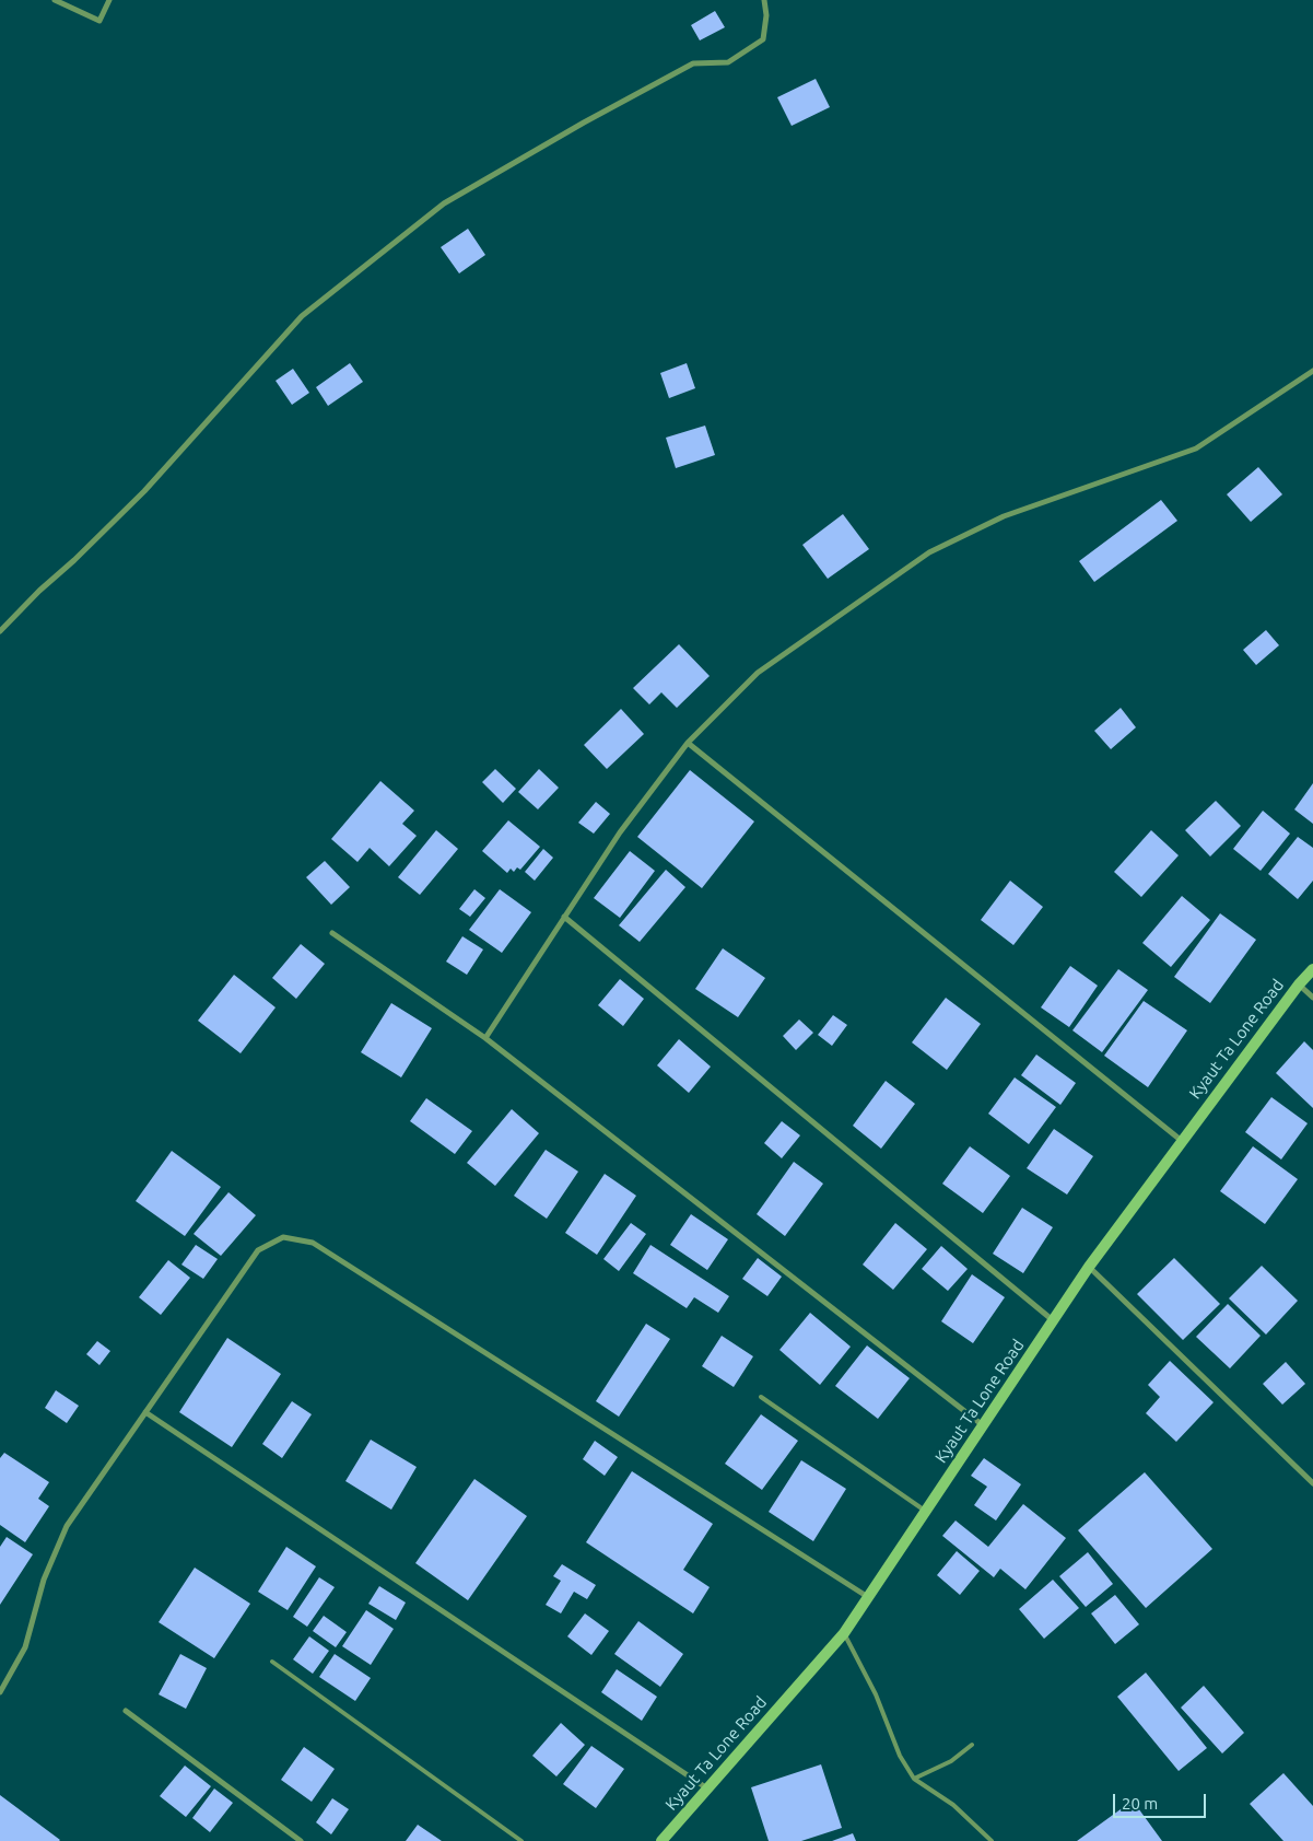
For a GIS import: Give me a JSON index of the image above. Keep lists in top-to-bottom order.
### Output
{
  "streets": {
    "main road": ["Kyaut Ta Lone Road"]
  },
  "scale_bar": "20 m"
}
